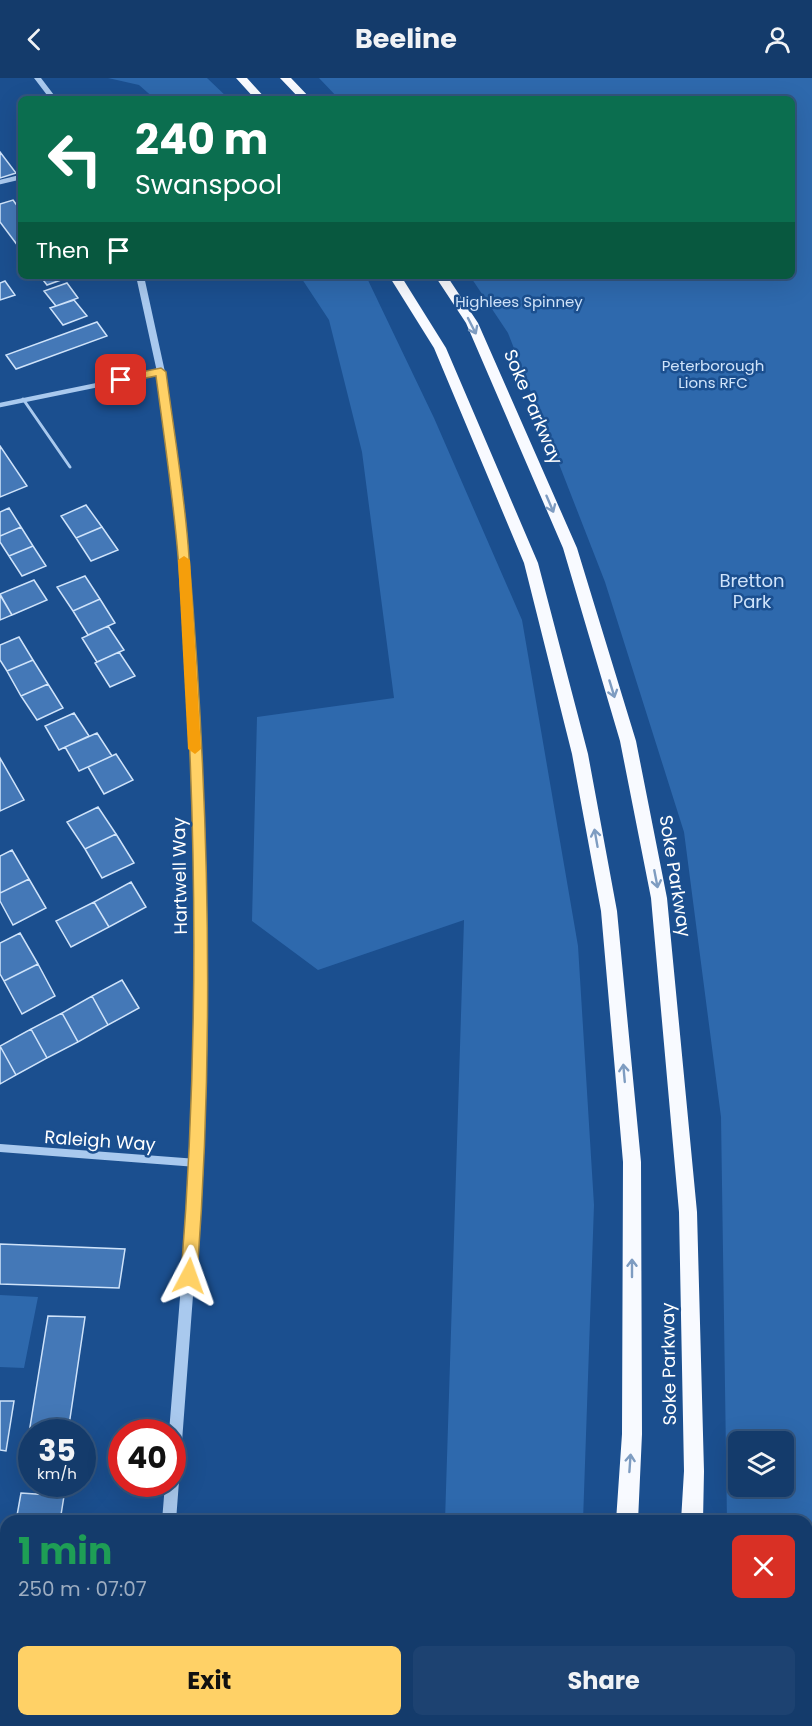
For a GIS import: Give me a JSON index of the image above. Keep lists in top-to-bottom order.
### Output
{
  "streets": {
    "highway": ["Soke Parkway"],
    "street": ["Hartwell Way", "Raleigh Way"]
  },
  "crossings": [
    ["Hartwell Way", "Raleigh Way"]
  ],
  "parks": ["Highlees Spinney", "Peterborough Lions RFC", "Bretton Park"],
  "page": {
    "header": "Beeline",
    "turn": ["240 m", "Swanspool"],
    "then": "Then",
    "speed": "35 km/h",
    "limit": "40",
    "heading": ["1 min", "250 m · 07:07"],
    "buttons": ["Exit", "Share"]
  }
}
